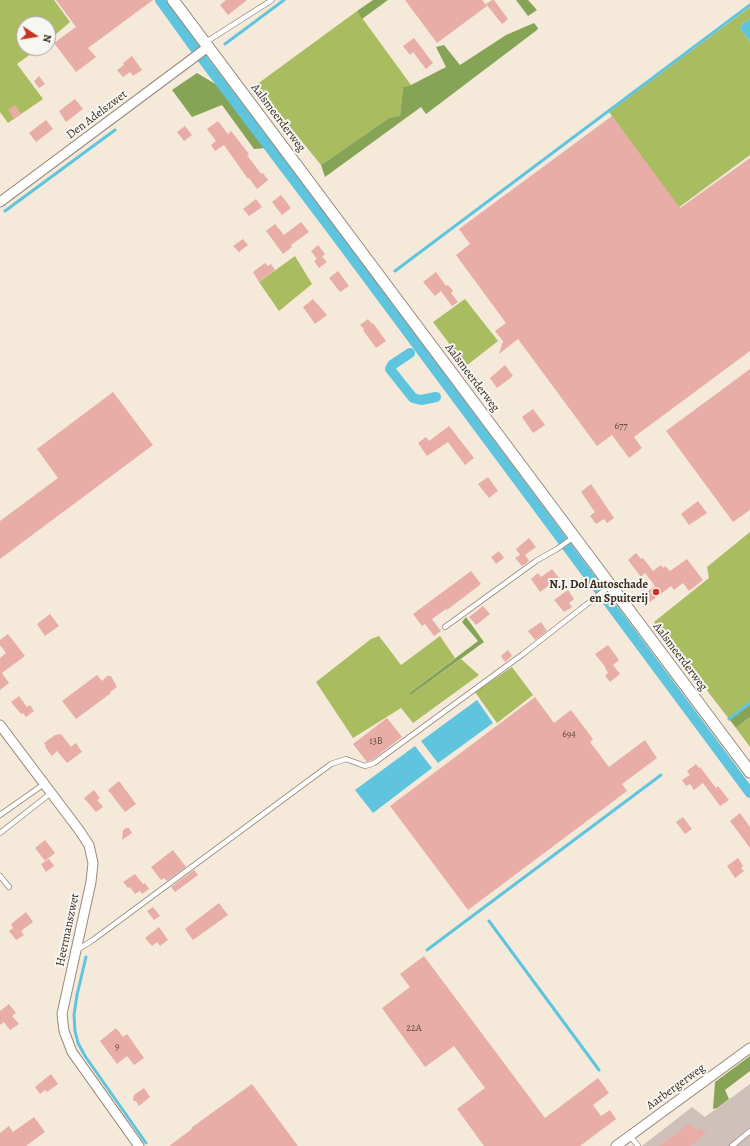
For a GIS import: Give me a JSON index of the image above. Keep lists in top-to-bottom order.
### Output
{
  "streets": {
    "street": [
      "Den Adelszwet",
      "Aalsmeerderweg",
      "Heermanszwet",
      "Aarbergerweg"
    ]
  },
  "crossings": [
    ["Den Adelszwet", "Aalsmeerderweg"]
  ],
  "places": ["N.J. Dol Autoschade en Spuiterij"],
  "house_numbers": [
    "677",
    "694",
    "13B",
    "22A",
    "9"
  ],
  "north": "right"
}
